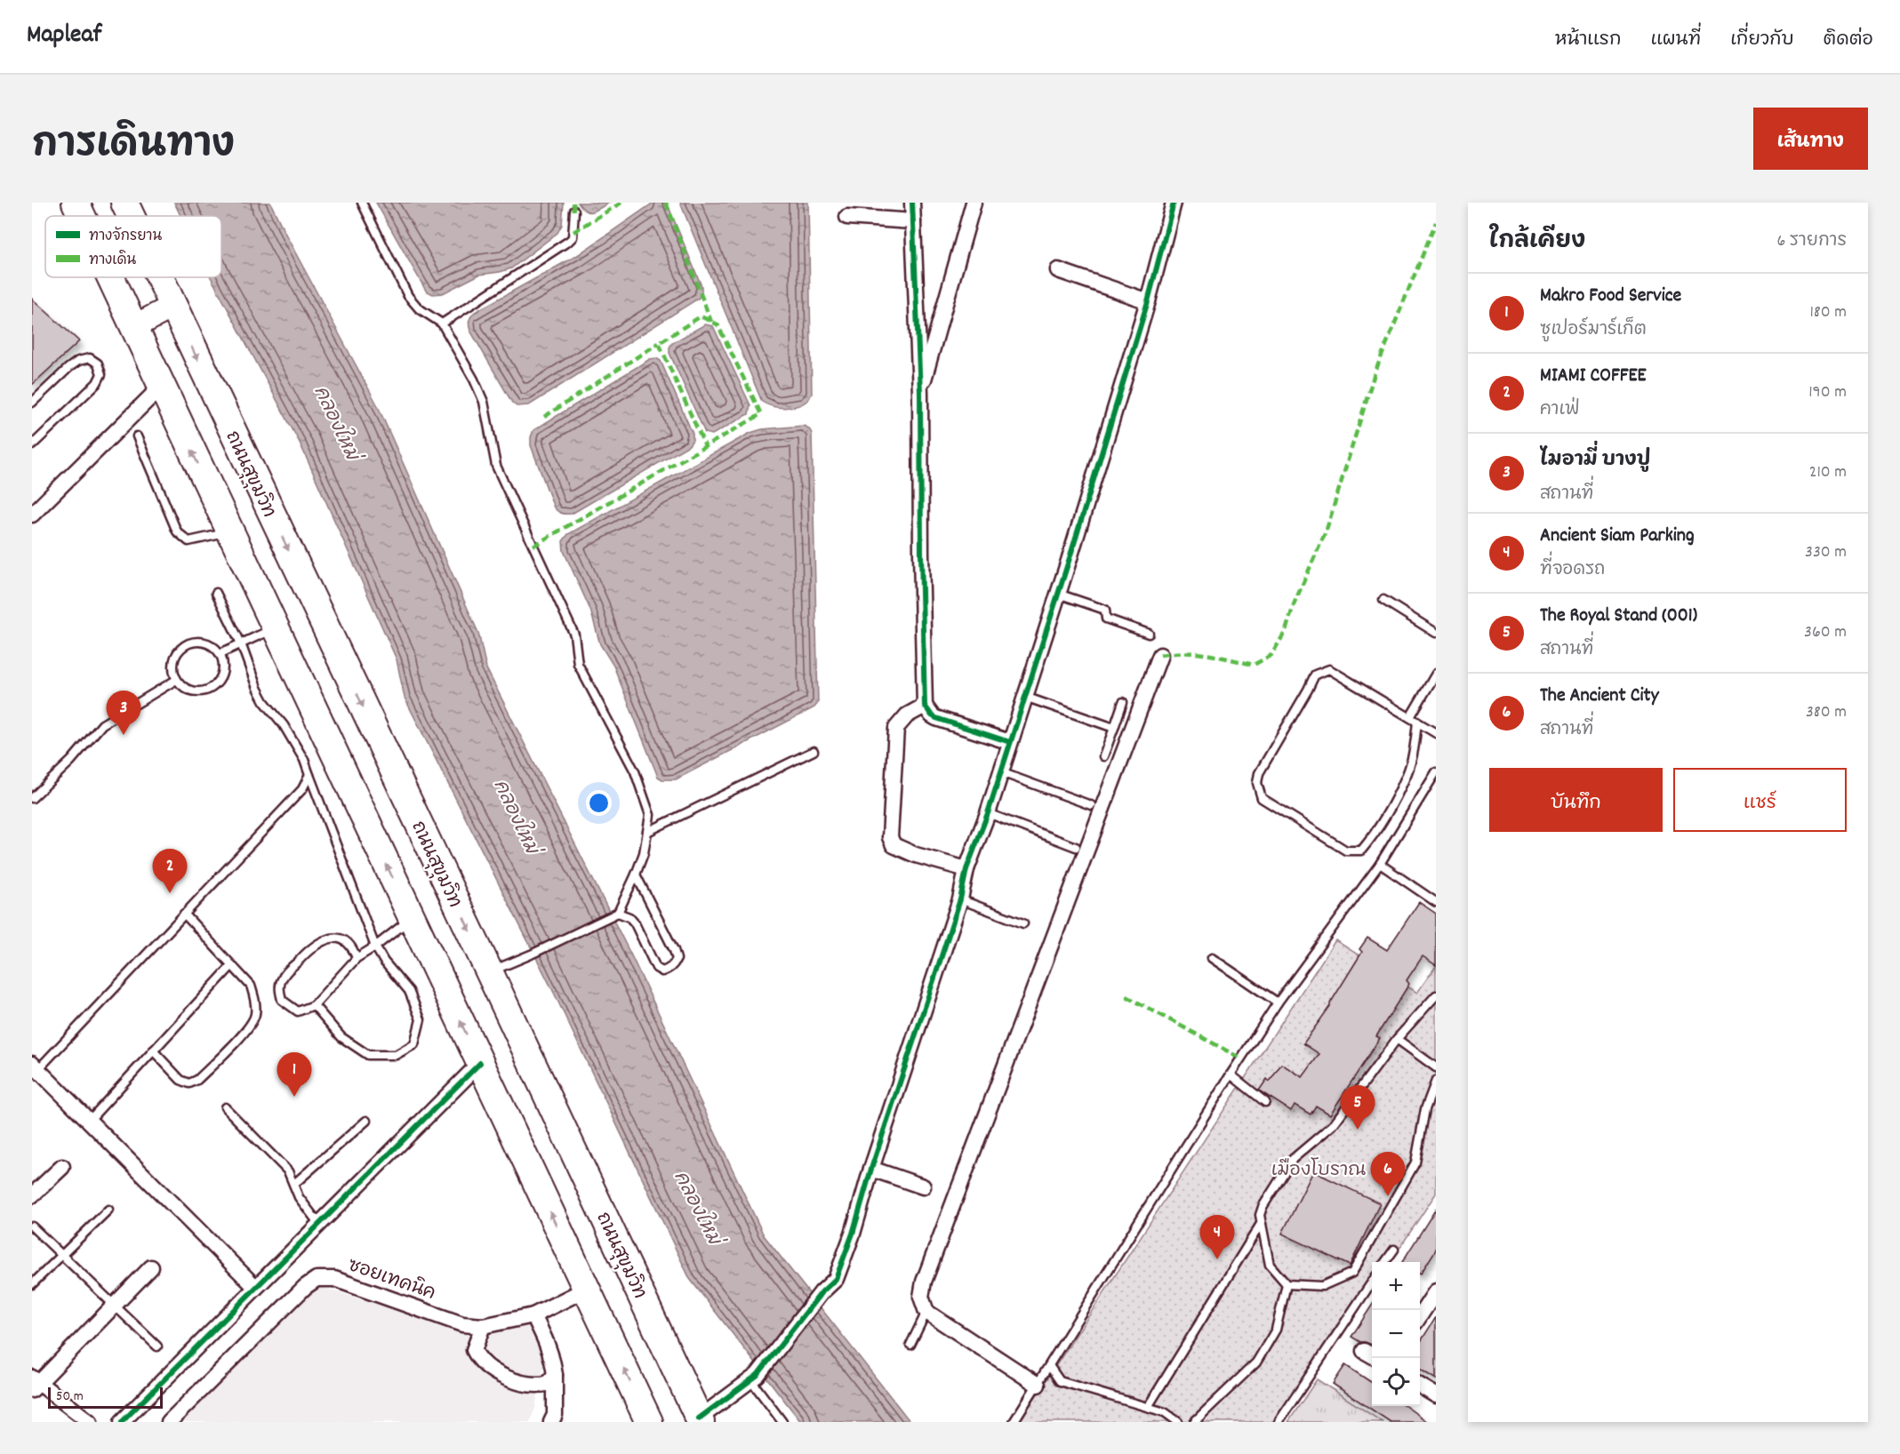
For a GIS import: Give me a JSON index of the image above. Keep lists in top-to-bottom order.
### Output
{
  "streets": {
    "highway": ["ถนนสุขุมวิท"],
    "street": ["ซอยเทคนิค"]
  },
  "water": ["คลองใหม่"],
  "parks": ["เมืองโบราณ"],
  "legend": ["ทางจักรยาน", "ทางเดิน"],
  "scale_bar": "50 m",
  "page": {
    "header": "Mapleaf",
    "nav": [
      "หน้าแรก",
      "แผนที่",
      "เกี่ยวกับ",
      "ติดต่อ"
    ],
    "title": "การเดินทาง",
    "buttons": [
      "เส้นทาง",
      ["บันทึก", "แชร์"]
    ],
    "heading": ["ใกล้เคียง", "6 รายการ"],
    "list": [
      {
        "mark": "1",
        "name": "Makro Food Service",
        "note": "ซูเปอร์มาร์เก็ต",
        "value": "180 m"
      },
      {
        "mark": "2",
        "name": "MIAMI COFFEE",
        "note": "คาเฟ่",
        "value": "190 m"
      },
      {
        "mark": "3",
        "name": "ไมอามี่ บางปู",
        "note": "สถานที่",
        "value": "210 m"
      },
      {
        "mark": "4",
        "name": "Ancient Siam Parking",
        "note": "ที่จอดรถ",
        "value": "330 m"
      },
      {
        "mark": "5",
        "name": "The Royal Stand (001)",
        "note": "สถานที่",
        "value": "360 m"
      },
      {
        "mark": "6",
        "name": "The Ancient City",
        "note": "สถานที่",
        "value": "380 m"
      }
    ],
    "pins": [
      "3",
      "2",
      "1",
      "5",
      "6",
      "4"
    ],
    "map_buttons": ["+", "−"],
    "scale": "50 m"
  }
}
